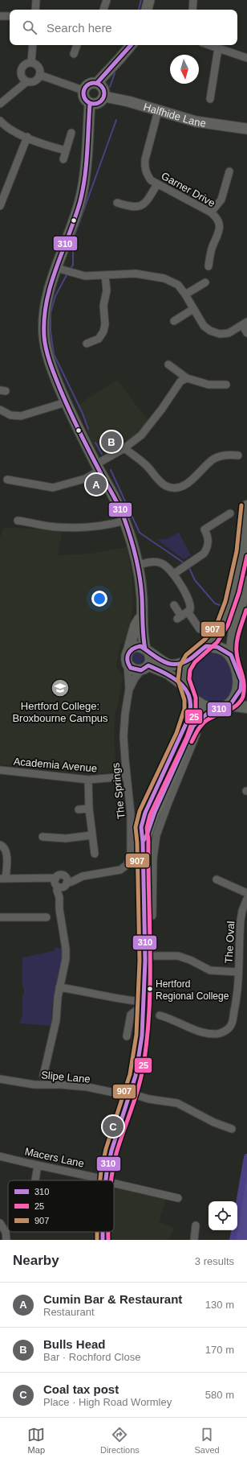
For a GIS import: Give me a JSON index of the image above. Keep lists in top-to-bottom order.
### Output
{
  "streets": {
    "main road": ["Halfhide Lane"],
    "street": [
      "Garner Drive",
      "Academia Avenue",
      "The Springs",
      "The Oval",
      "Slipe Lane",
      "Macers Lane"
    ]
  },
  "crossings": [
    ["Halfhide Lane", "Garner Drive"],
    ["Academia Avenue", "The Springs"]
  ],
  "places": {
    "school or university": ["Hertford College: Broxbourne Campus"],
    "other": ["Hertford Regional College"]
  },
  "lines": ["transit line 310", "transit line 907", "transit line 25"],
  "legend": ["310", "25", "907"],
  "north": "bottom",
  "page": {
    "search": "Search here",
    "pins": ["B", "A", "C"],
    "heading": ["Nearby", "3 results"],
    "list": [
      {
        "mark": "A",
        "name": "Cumin Bar & Restaurant",
        "note": "Restaurant",
        "value": "130 m"
      },
      {
        "mark": "B",
        "name": "Bulls Head",
        "note": "Bar · Rochford Close",
        "value": "170 m"
      },
      {
        "mark": "C",
        "name": "Coal tax post",
        "note": "Place · High Road Wormley",
        "value": "580 m"
      }
    ],
    "nav": ["Map", "Directions", "Saved"]
  }
}
